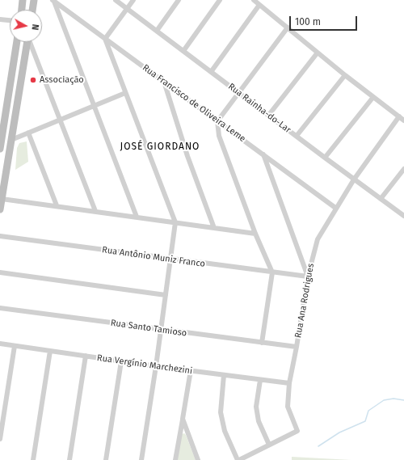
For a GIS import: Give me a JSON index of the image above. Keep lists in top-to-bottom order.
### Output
{
  "streets": {
    "street": [
      "Rua Francisco de Oliveira Leme",
      "Rua Rainha-do-Lar",
      "Rua Antônio Muniz Franco",
      "Rua Ana Rodrigues",
      "Rua Santo Tamioso",
      "Rua Vergínio Marchezini"
    ]
  },
  "crossings": [
    ["Rua Francisco de Oliveira Leme", "Rua Ana Rodrigues"],
    ["Rua Rainha-do-Lar", "Rua Ana Rodrigues"],
    ["Rua Antônio Muniz Franco", "Rua Ana Rodrigues"],
    ["Rua Ana Rodrigues", "Rua Santo Tamioso"],
    ["Rua Ana Rodrigues", "Rua Vergínio Marchezini"]
  ],
  "districts": ["JOSÉ GIORDANO"],
  "places": ["Associação"],
  "scale_bar": "100 m",
  "north": "right"
}
